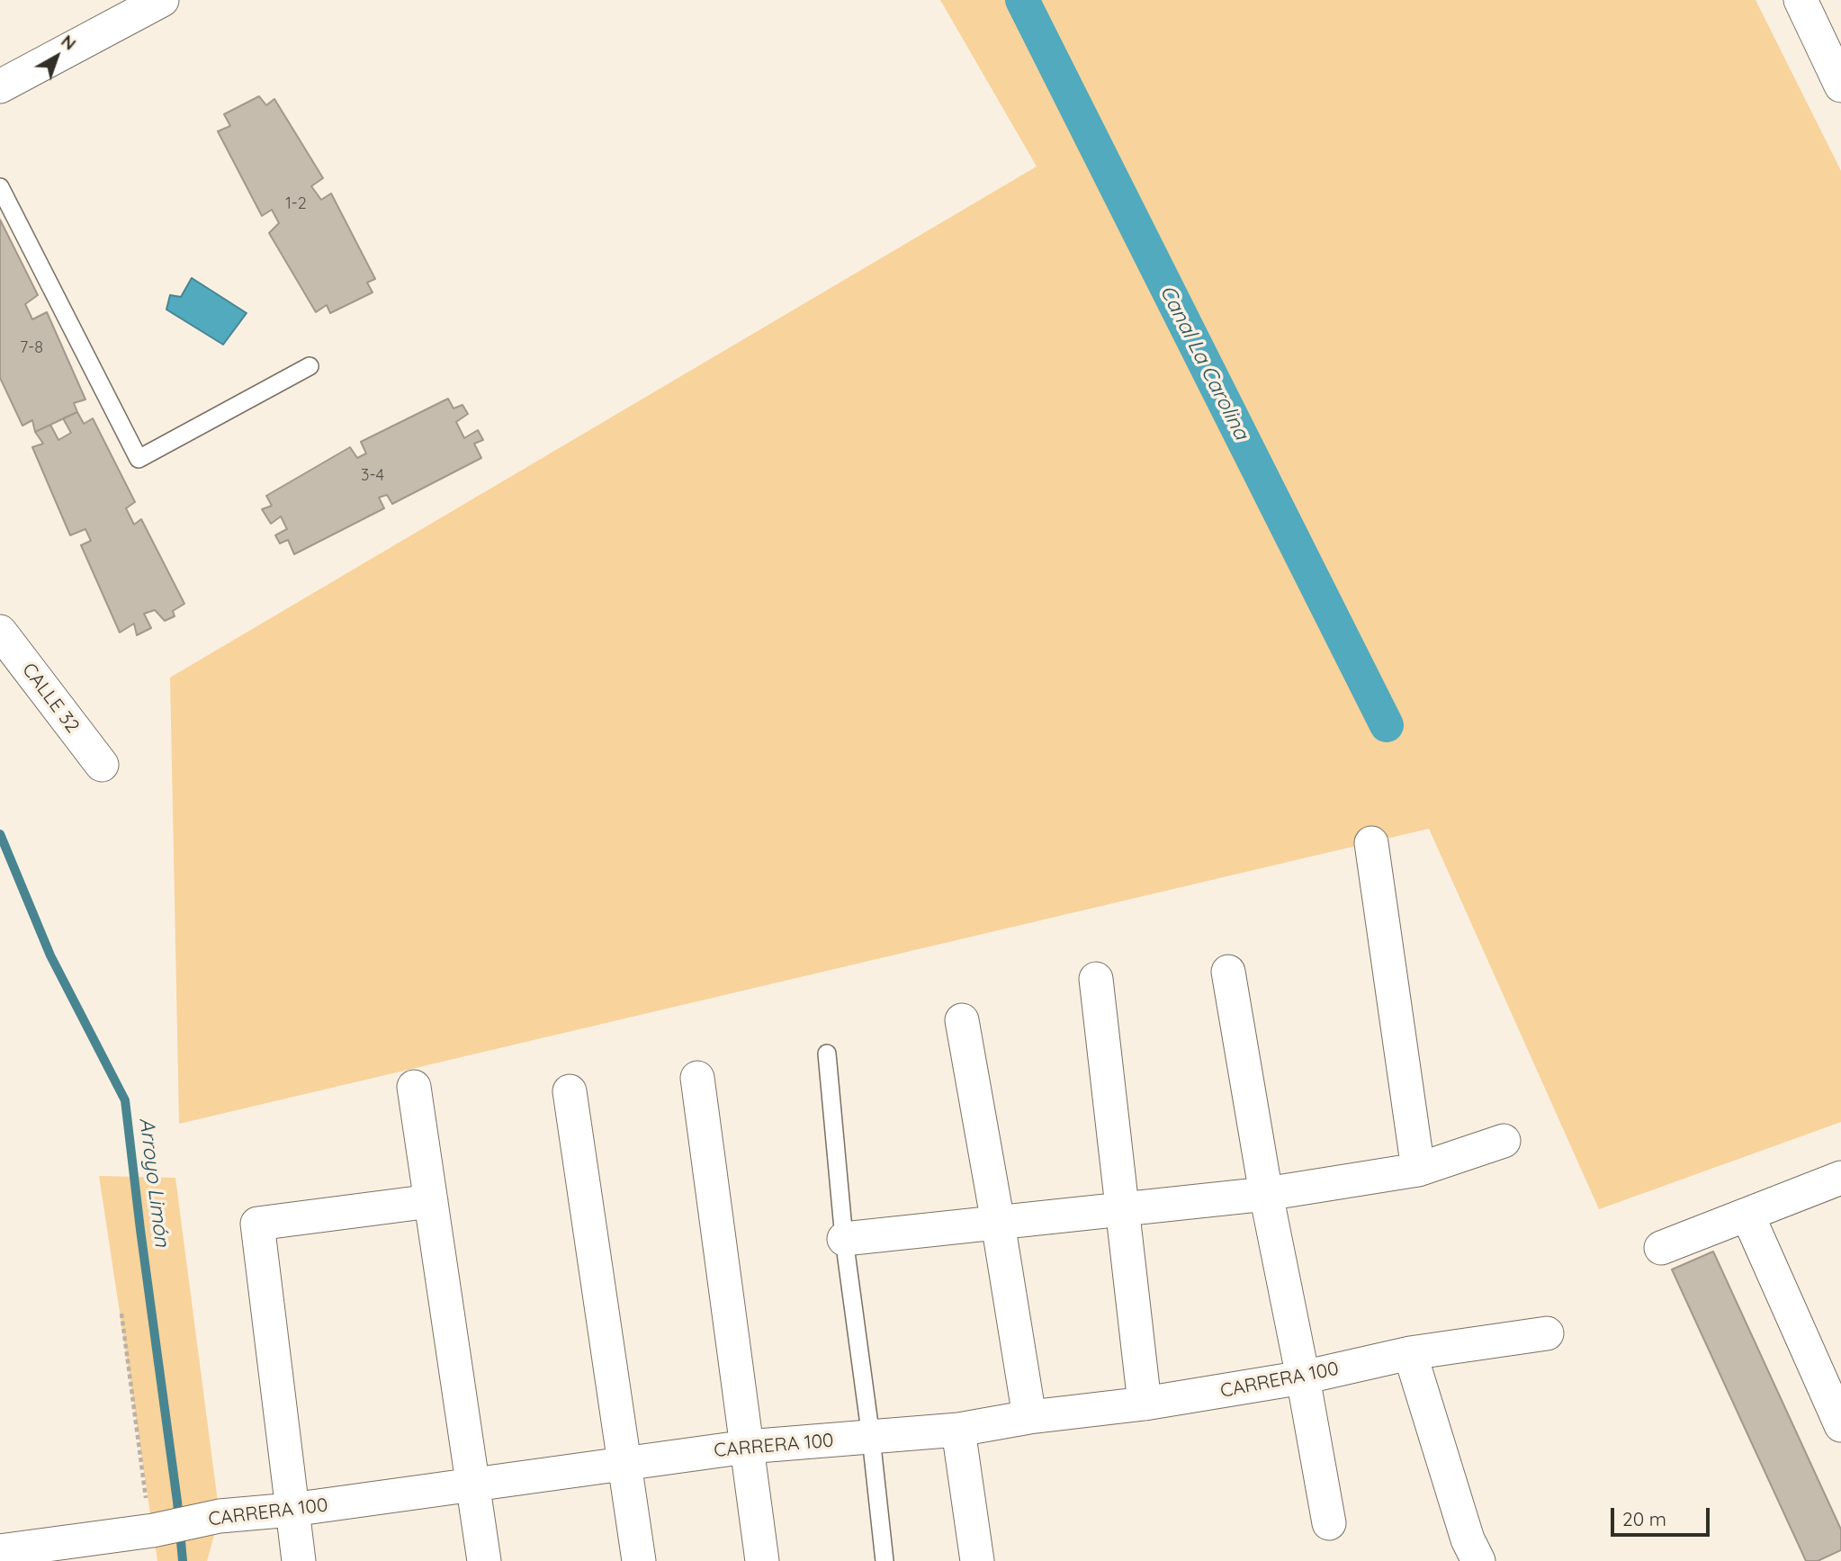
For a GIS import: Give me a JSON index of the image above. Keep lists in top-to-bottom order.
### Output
{
  "streets": {
    "street": ["CALLE 32", "CARRERA 100"]
  },
  "water": ["Canal La Carolina", "Arroyo Limón"],
  "house_numbers": ["1-2", "7-8", "3-4"],
  "scale_bar": "20 m",
  "north": "top right"
}
